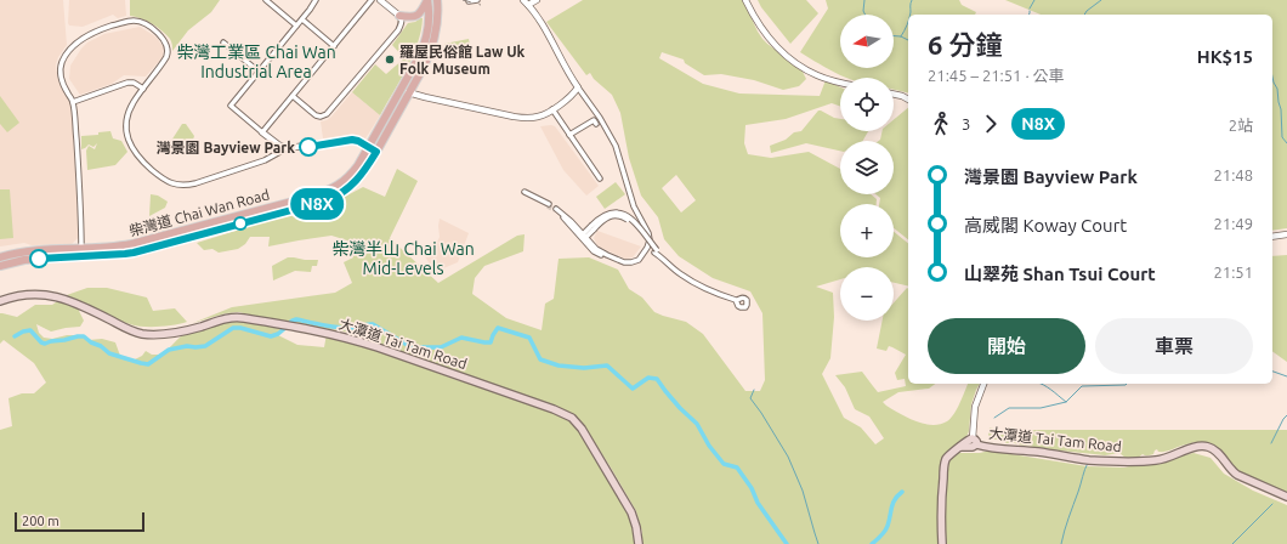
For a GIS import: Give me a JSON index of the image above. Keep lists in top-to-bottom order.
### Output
{
  "streets": {
    "main road": ["柴灣道 Chai Wan Road", "大潭道 Tai Tam Road"]
  },
  "districts": ["柴灣工業區 Chai Wan Industrial Area", "柴灣半山 Chai Wan Mid-Levels"],
  "places": ["羅屋民俗館 Law Uk Folk Museum", "灣景園 Bayview Park"],
  "lines": ["bus line N8X"],
  "scale_bar": "200 m",
  "north": "left",
  "page": {
    "on_map": "N8X",
    "map_buttons": ["+", "−"],
    "heading": ["6 分鐘", "21:45 – 21:51 · 公車", "HK$15"],
    "legs": ["3", "N8X", "2站"],
    "list": [
      {
        "name": "灣景園 Bayview Park",
        "value": "21:48"
      },
      {
        "name": "高威閣 Koway Court",
        "value": "21:49"
      },
      {
        "name": "山翠苑 Shan Tsui Court",
        "value": "21:51"
      }
    ],
    "buttons": ["開始", "車票"],
    "scale": "200 m"
  }
}
